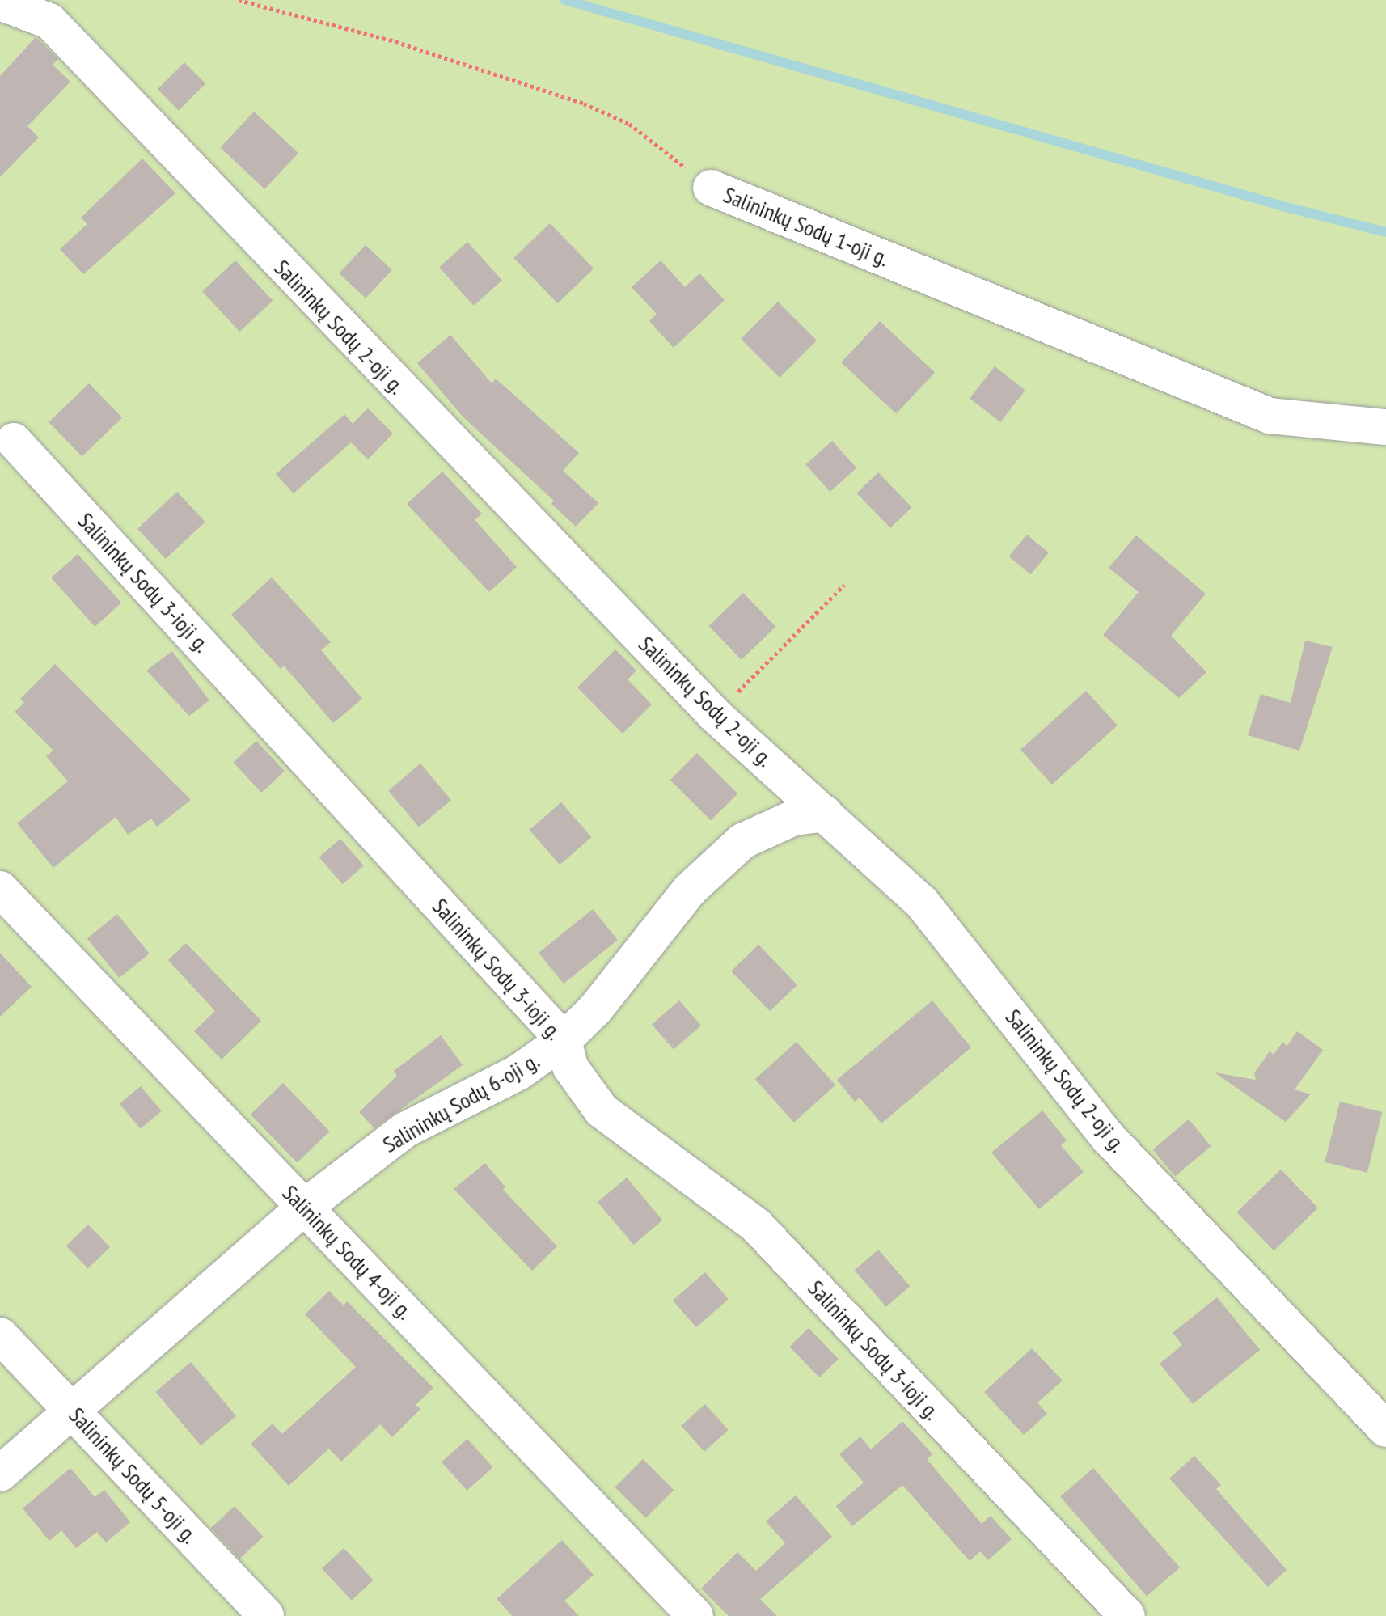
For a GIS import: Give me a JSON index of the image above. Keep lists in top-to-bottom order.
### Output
{
  "streets": {
    "street": [
      "Salininkų Sodų 1-oji g.",
      "Salininkų Sodų 2-oji g.",
      "Salininkų Sodų 3-ioji g.",
      "Salininkų Sodų 6-oji g.",
      "Salininkų Sodų 4-oji g.",
      "Salininkų Sodų 5-oji g."
    ]
  },
  "crossings": [
    ["Salininkų Sodų 2-oji g.", "Salininkų Sodų 6-oji g."],
    ["Salininkų Sodų 3-ioji g.", "Salininkų Sodų 6-oji g."],
    ["Salininkų Sodų 6-oji g.", "Salininkų Sodų 4-oji g."],
    ["Salininkų Sodų 6-oji g.", "Salininkų Sodų 5-oji g."]
  ]
}
